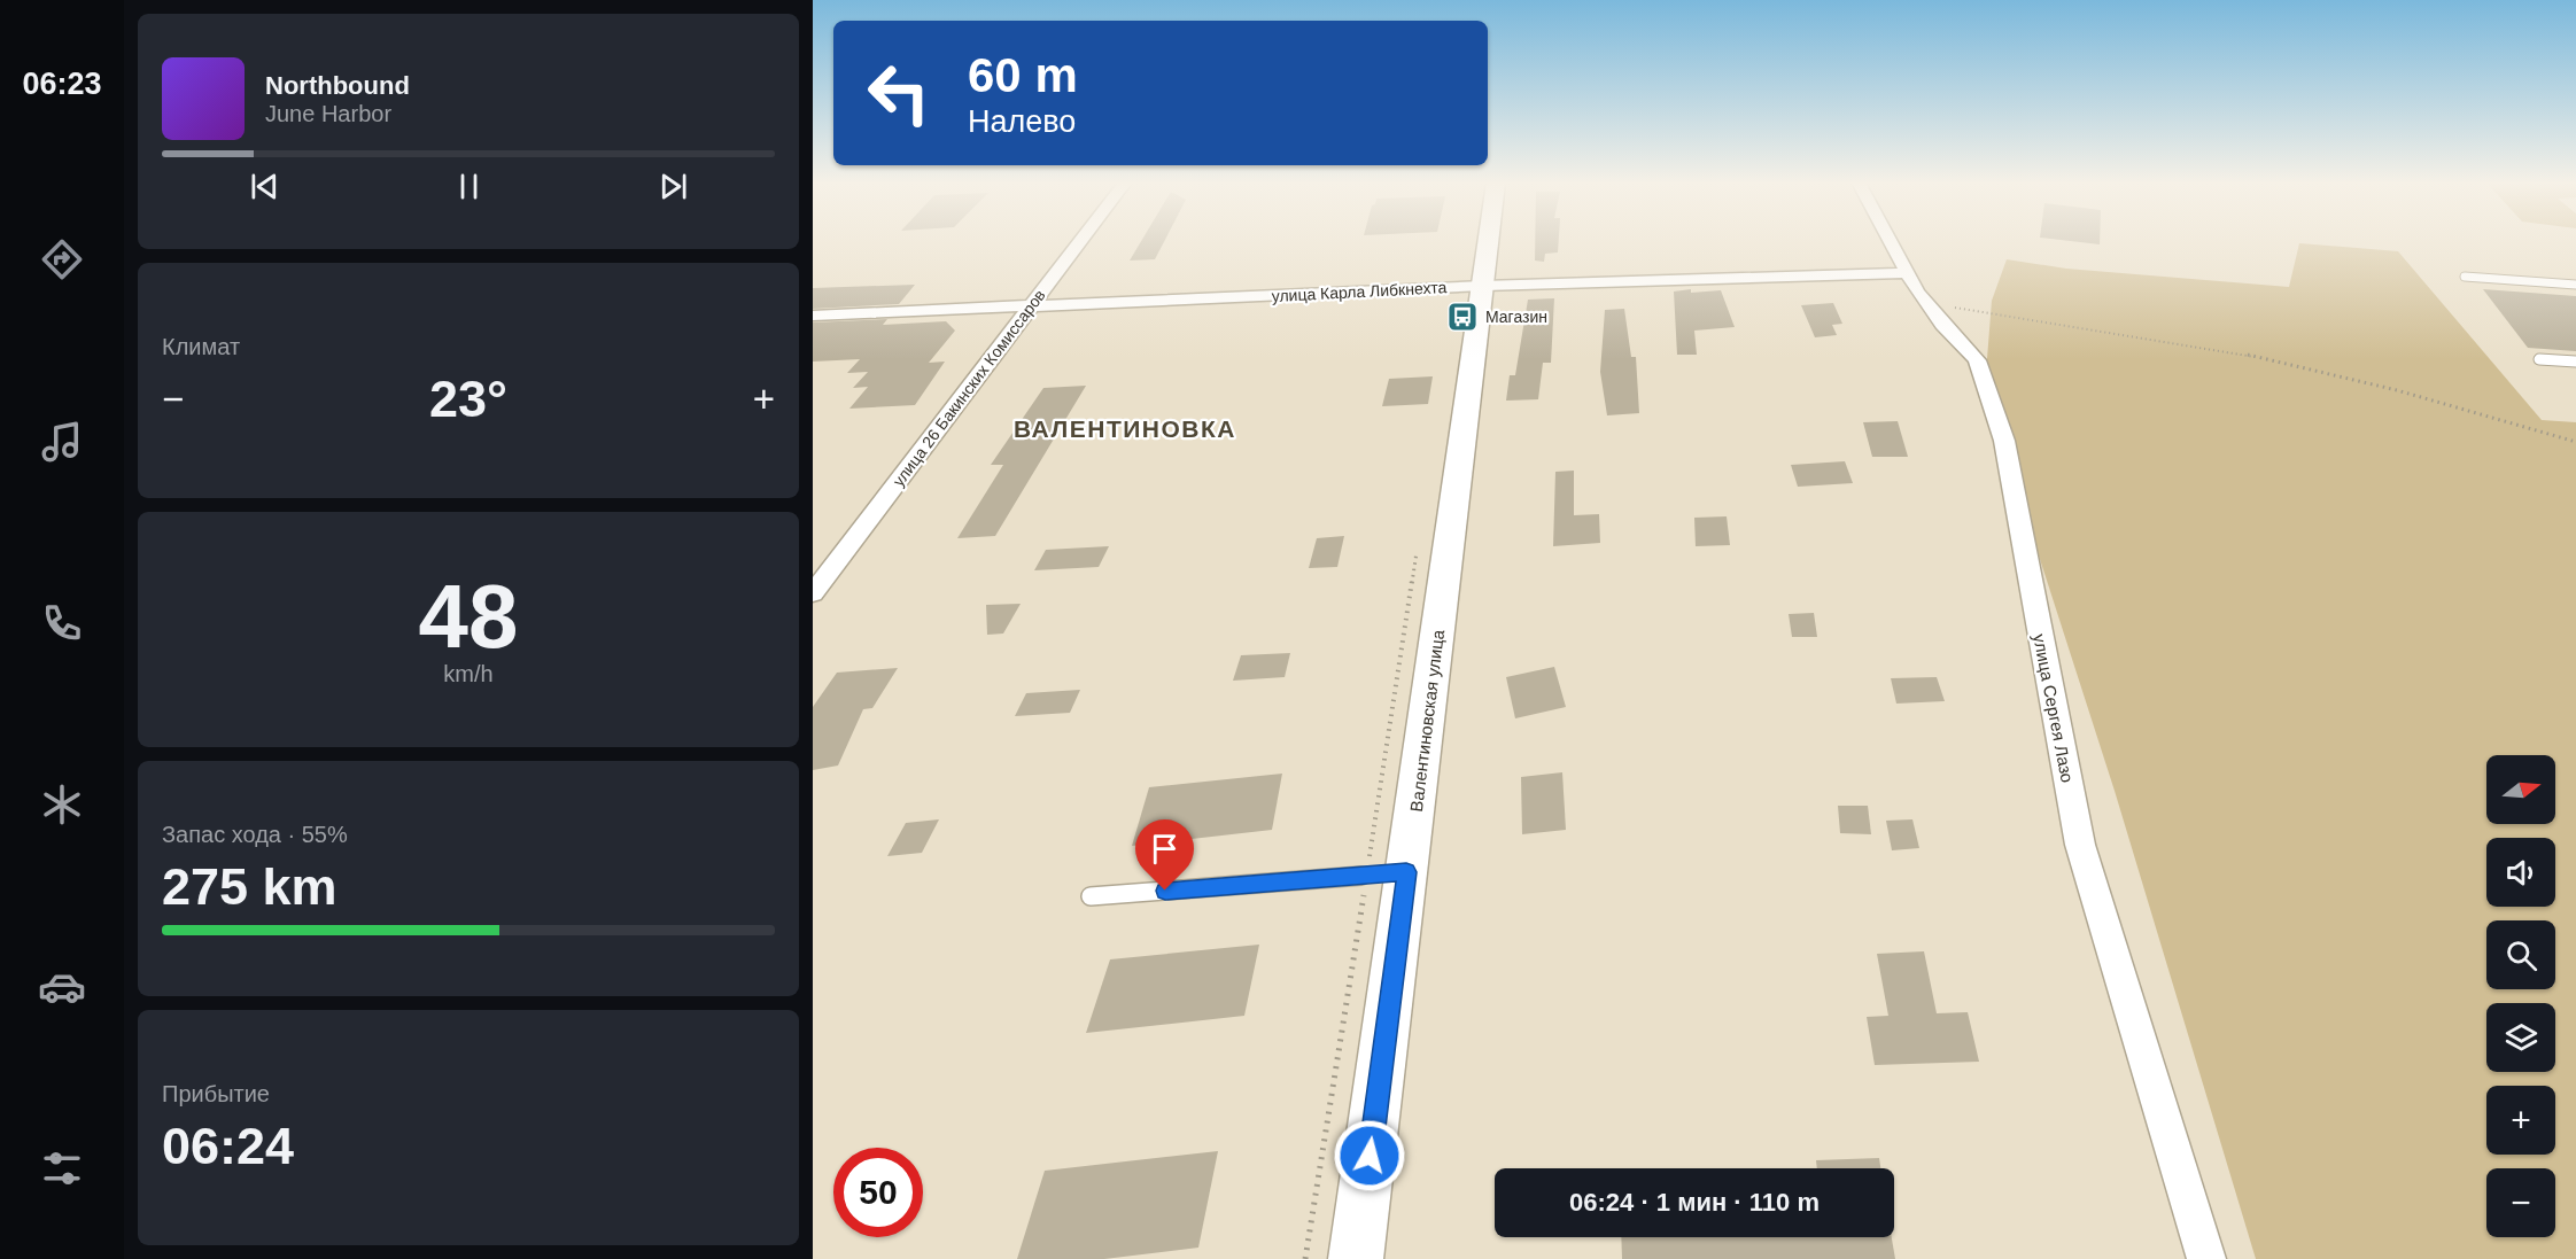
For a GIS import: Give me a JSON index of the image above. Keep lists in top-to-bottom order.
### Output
{
  "streets": {
    "main road": ["Валентиновская улица"],
    "street": ["улица Карла Либкнехта", "улица 26 Бакинских Комиссаров", "улица Сергея Лазо"]
  },
  "crossings": [
    ["улица Карла Либкнехта", "улица 26 Бакинских Комиссаров"],
    ["улица Карла Либкнехта", "улица Сергея Лазо"],
    ["улица Карла Либкнехта", "Валентиновская улица"]
  ],
  "districts": ["ВАЛЕНТИНОВКА"],
  "places": {
    "bus stop": ["Магазин"]
  },
  "north": "right",
  "page": {
    "tabs": "06:23",
    "turn": ["60 m", "Налево"],
    "song": ["Northbound", "June Harbor"],
    "tile": [
      "Климат",
      ["48", "km/h"],
      ["Запас хода · 55%", "275 km"],
      ["Прибытие", "06:24"]
    ],
    "heat": ["−", "23°", "+"],
    "map_buttons": ["+", "−"],
    "limit": "50",
    "trip": "06:24 · 1 мин · 110 m"
  }
}
